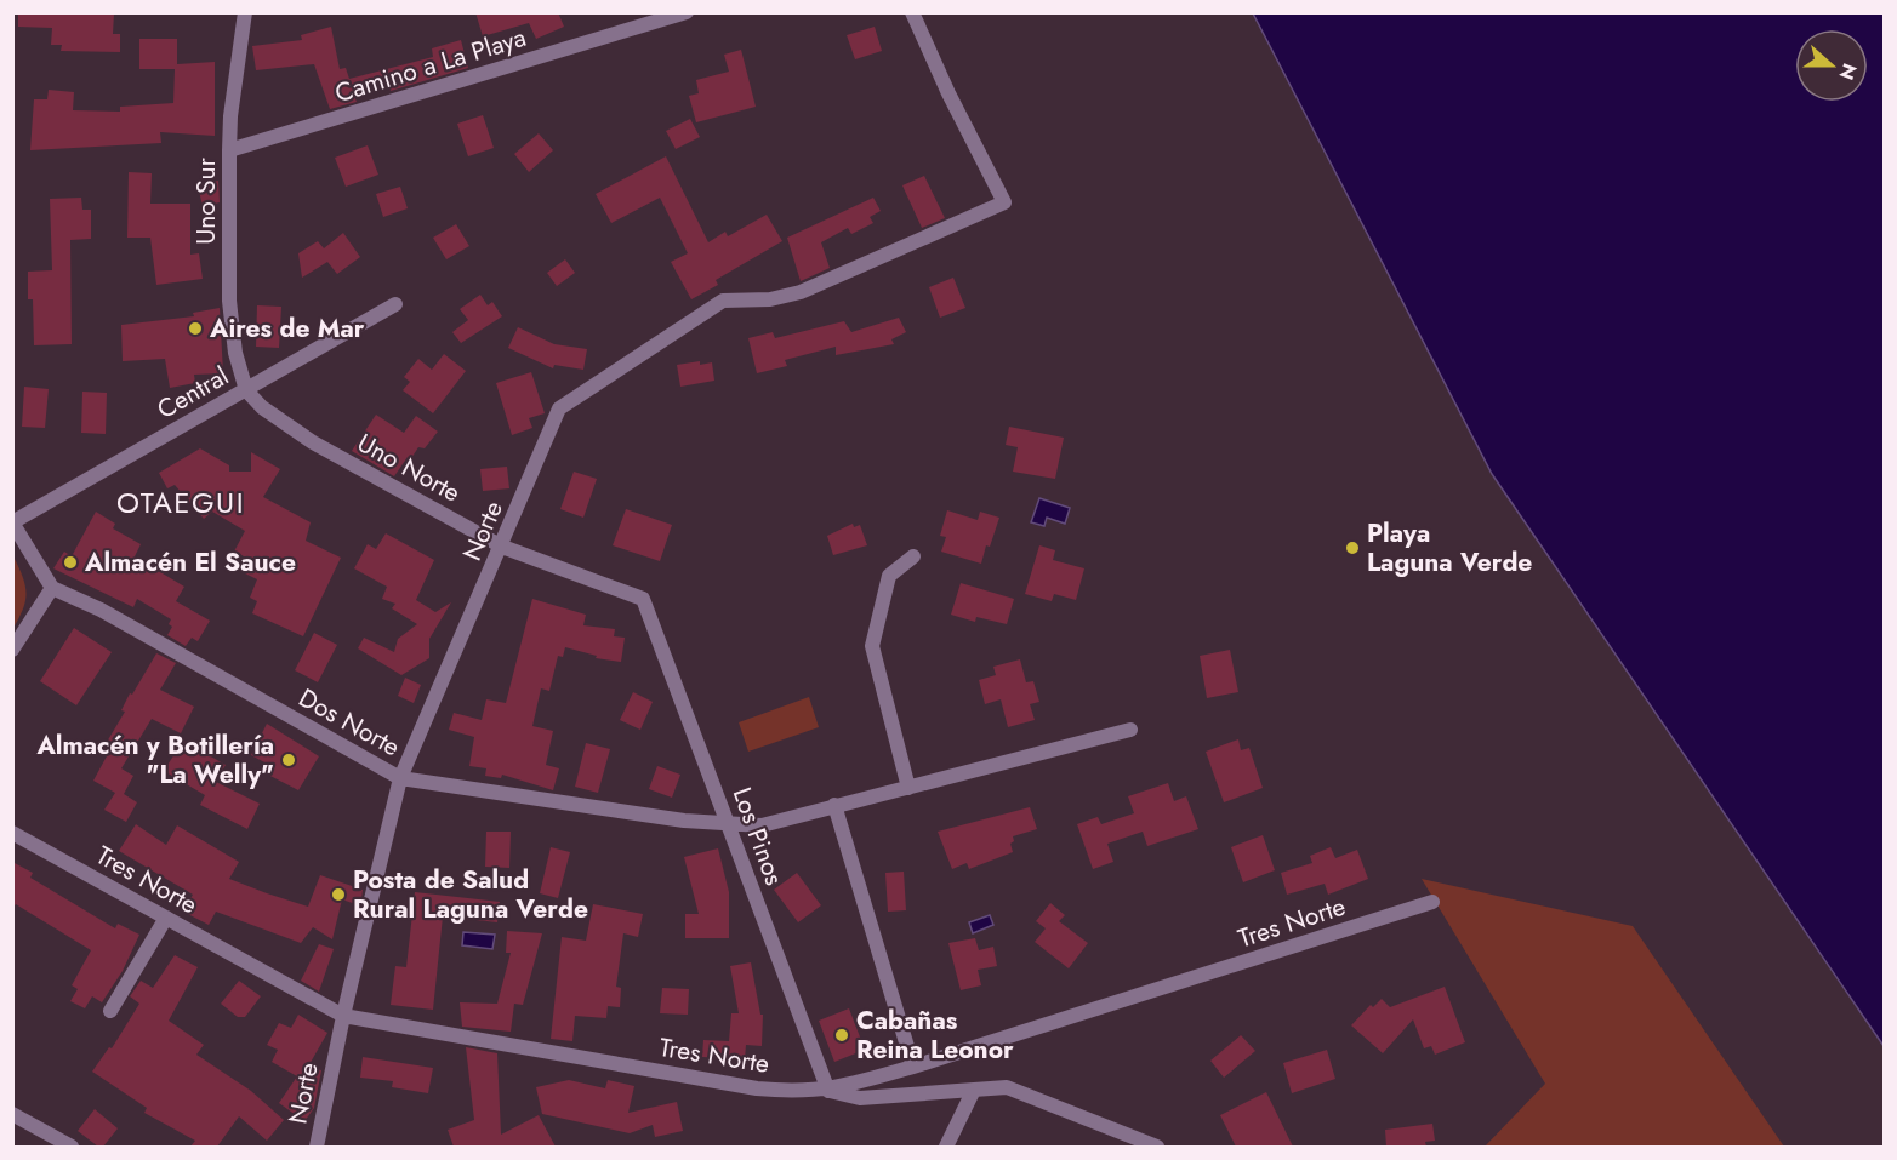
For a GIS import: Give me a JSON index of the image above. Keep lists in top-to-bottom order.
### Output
{
  "streets": {
    "street": [
      "Camino a La Playa",
      "Uno Sur",
      "Central",
      "Uno Norte",
      "Norte",
      "Dos Norte",
      "Los Pinos",
      "Tres Norte"
    ]
  },
  "crossings": [
    ["Camino a La Playa", "Uno Sur"],
    ["Uno Sur", "Central"],
    ["Uno Sur", "Uno Norte"],
    ["Central", "Uno Norte"],
    ["Uno Norte", "Norte"],
    ["Uno Norte", "Los Pinos"],
    ["Norte", "Dos Norte"],
    ["Norte", "Tres Norte"],
    ["Dos Norte", "Los Pinos"],
    ["Los Pinos", "Tres Norte"]
  ],
  "districts": ["OTAEGUI"],
  "places": [
    "Aires de Mar",
    "Playa Laguna Verde",
    "Almacén El Sauce",
    "Almacén y Botillería \"La Welly\"",
    "Posta de Salud Rural Laguna Verde",
    "Cabañas Reina Leonor"
  ],
  "north": "right"
}
